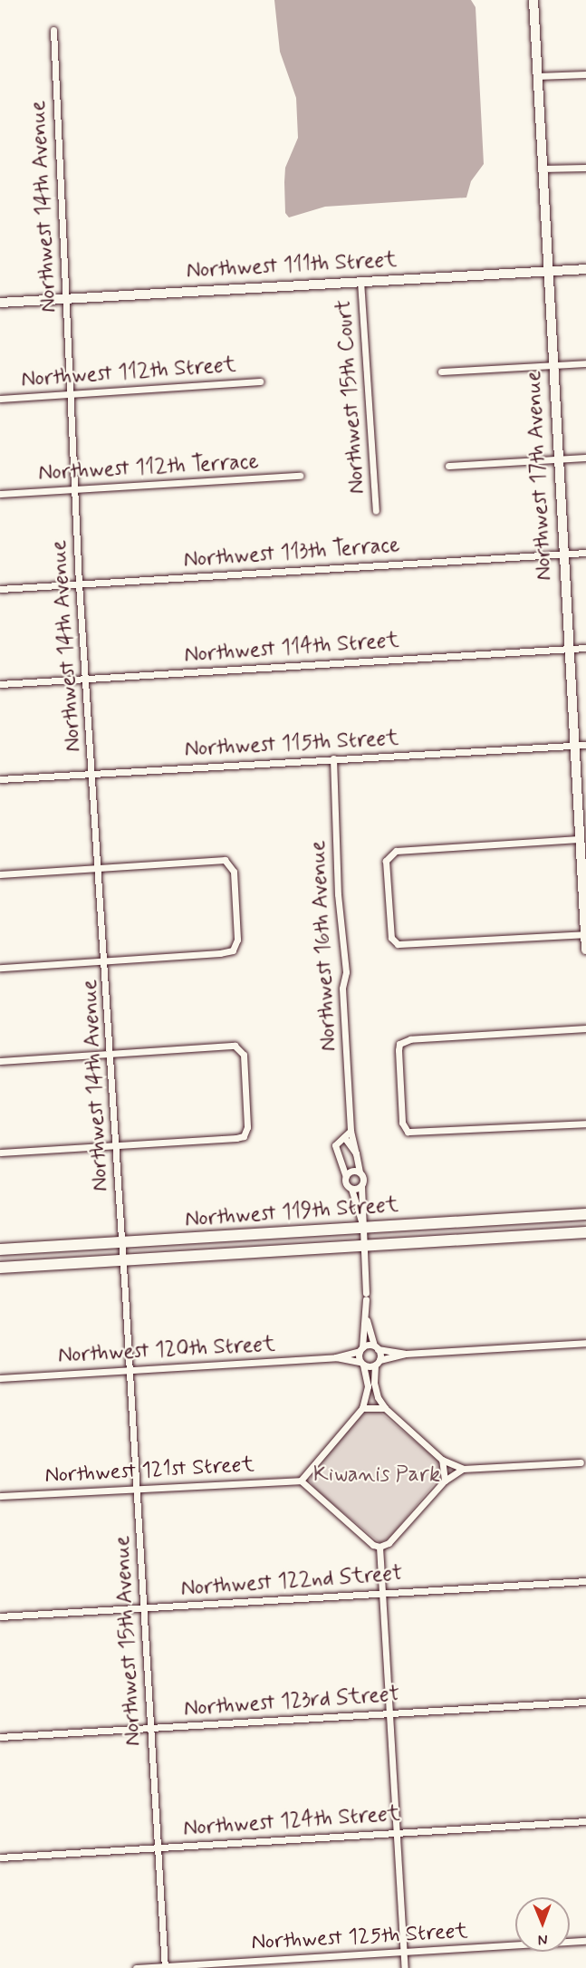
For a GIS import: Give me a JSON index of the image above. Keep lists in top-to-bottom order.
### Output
{
  "streets": {
    "highway": ["Northwest 119th Street"],
    "main road": ["Northwest 111th Street", "Northwest 17th Avenue"],
    "street": [
      "Northwest 14th Avenue",
      "Northwest 112th Street",
      "Northwest 15th Court",
      "Northwest 112th Terrace",
      "Northwest 113th Terrace",
      "Northwest 114th Street",
      "Northwest 115th Street",
      "Northwest 16th Avenue",
      "Northwest 120th Street",
      "Northwest 121st Street",
      "Northwest 122nd Street",
      "Northwest 15th Avenue",
      "Northwest 123rd Street",
      "Northwest 124th Street",
      "Northwest 125th Street"
    ]
  },
  "crossings": [
    ["Northwest 14th Avenue", "Northwest 111th Street"],
    ["Northwest 14th Avenue", "Northwest 112th Street"],
    ["Northwest 14th Avenue", "Northwest 112th Terrace"],
    ["Northwest 14th Avenue", "Northwest 113th Terrace"],
    ["Northwest 14th Avenue", "Northwest 114th Street"],
    ["Northwest 14th Avenue", "Northwest 115th Street"],
    ["Northwest 14th Avenue", "Northwest 119th Street"],
    ["Northwest 14th Avenue", "Northwest 15th Avenue"],
    ["Northwest 111th Street", "Northwest 15th Court"],
    ["Northwest 111th Street", "Northwest 17th Avenue"],
    ["Northwest 17th Avenue", "Northwest 113th Terrace"],
    ["Northwest 17th Avenue", "Northwest 114th Street"],
    ["Northwest 17th Avenue", "Northwest 115th Street"],
    ["Northwest 115th Street", "Northwest 16th Avenue"],
    ["Northwest 16th Avenue", "Northwest 119th Street"],
    ["Northwest 119th Street", "Northwest 15th Avenue"],
    ["Northwest 120th Street", "Northwest 15th Avenue"],
    ["Northwest 121st Street", "Northwest 15th Avenue"],
    ["Northwest 122nd Street", "Northwest 15th Avenue"],
    ["Northwest 15th Avenue", "Northwest 123rd Street"],
    ["Northwest 15th Avenue", "Northwest 124th Street"],
    ["Northwest 15th Avenue", "Northwest 125th Street"]
  ],
  "parks": ["Kiwanis Park"],
  "north": "bottom"
}
